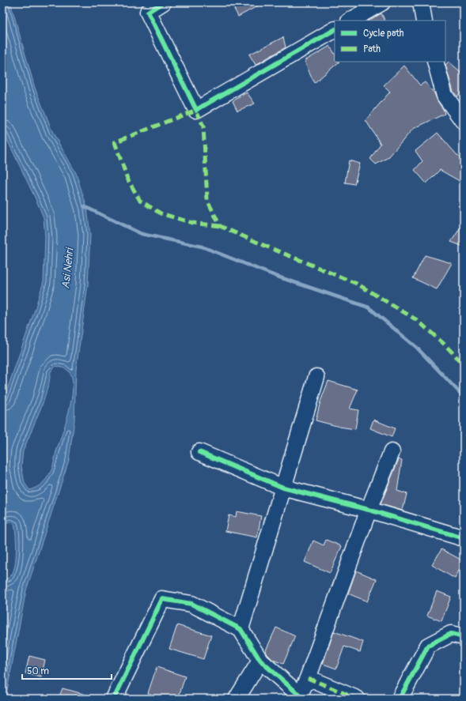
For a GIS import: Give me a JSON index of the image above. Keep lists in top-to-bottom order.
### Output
{
  "water": ["Asi Nehri"],
  "legend": ["Cycle path", "Path"],
  "scale_bar": "50 m"
}
